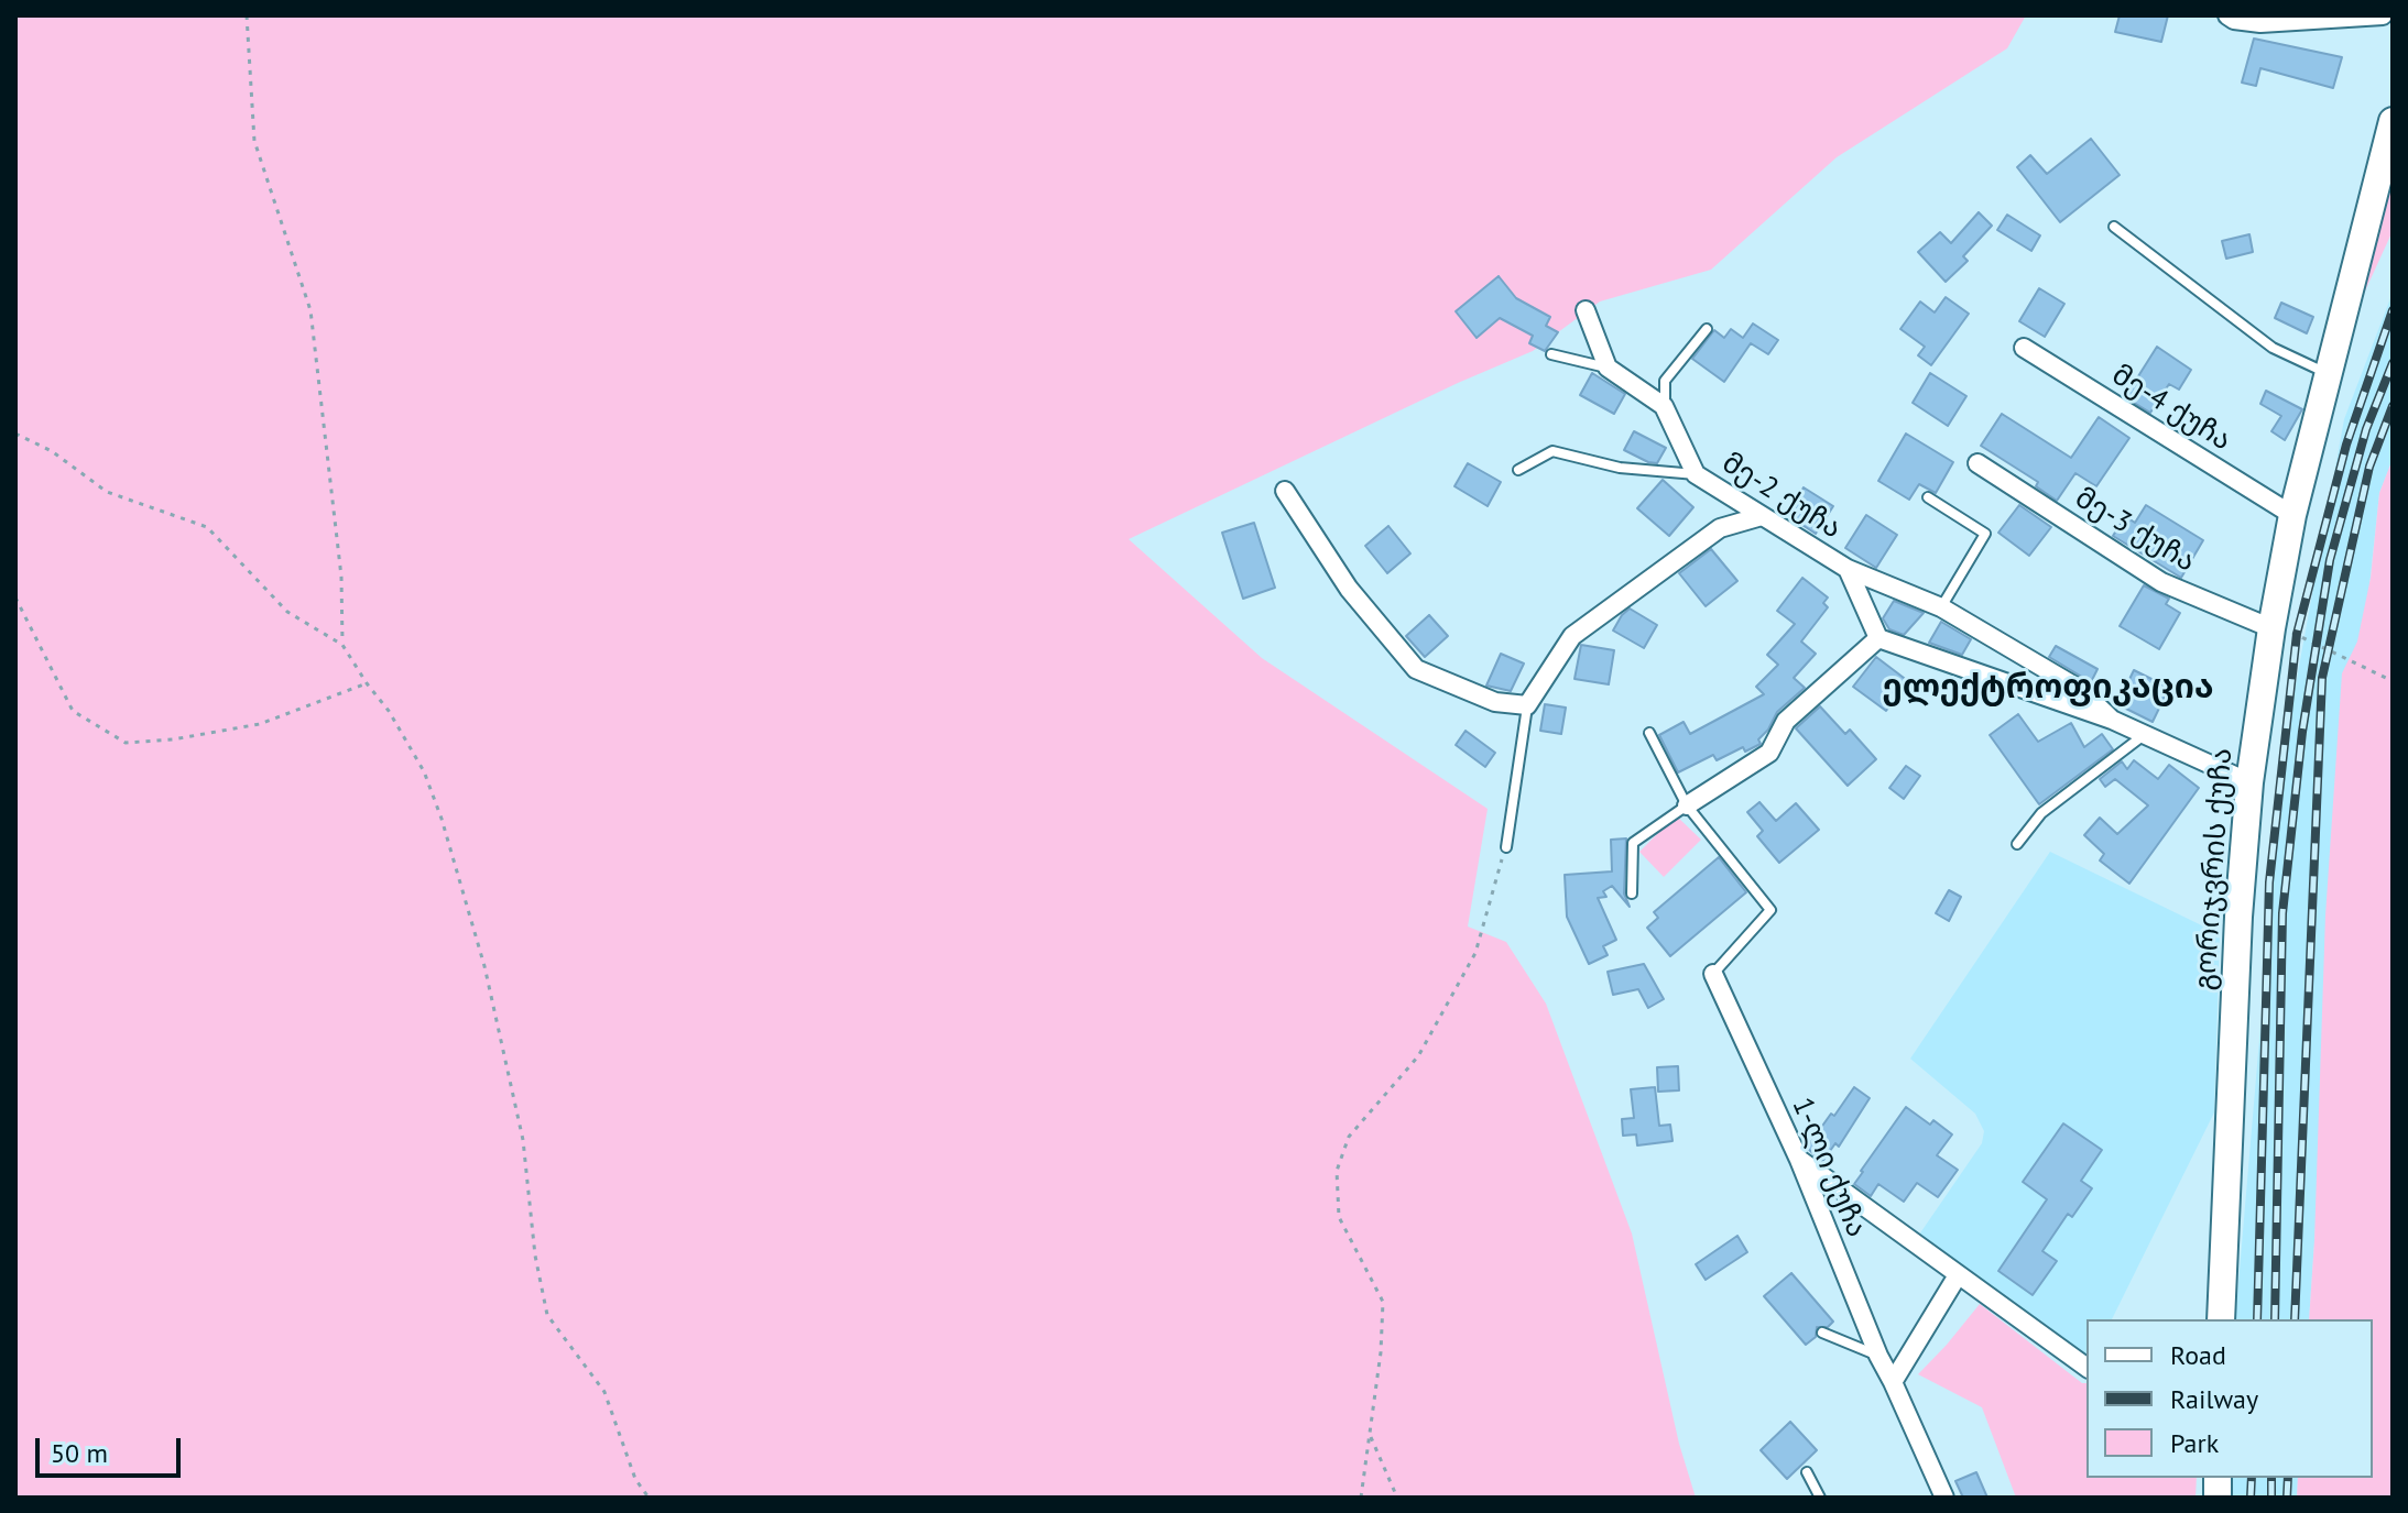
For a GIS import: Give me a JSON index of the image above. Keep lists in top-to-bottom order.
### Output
{
  "streets": {
    "main road": ["გორიჯვრის ქუჩა"],
    "street": [
      "მე-4 ქუჩა",
      "მე-2 ქუჩა",
      "მე-3 ქუჩა",
      "1-ლი ქუჩა"
    ]
  },
  "crossings": [
    ["მე-4 ქუჩა", "გორიჯვრის ქუჩა"],
    ["მე-2 ქუჩა", "გორიჯვრის ქუჩა"],
    ["მე-3 ქუჩა", "გორიჯვრის ქუჩა"]
  ],
  "districts": ["ელექტროფიკაცია"],
  "legend": ["Road", "Railway", "Park"],
  "scale_bar": "50 m"
}
